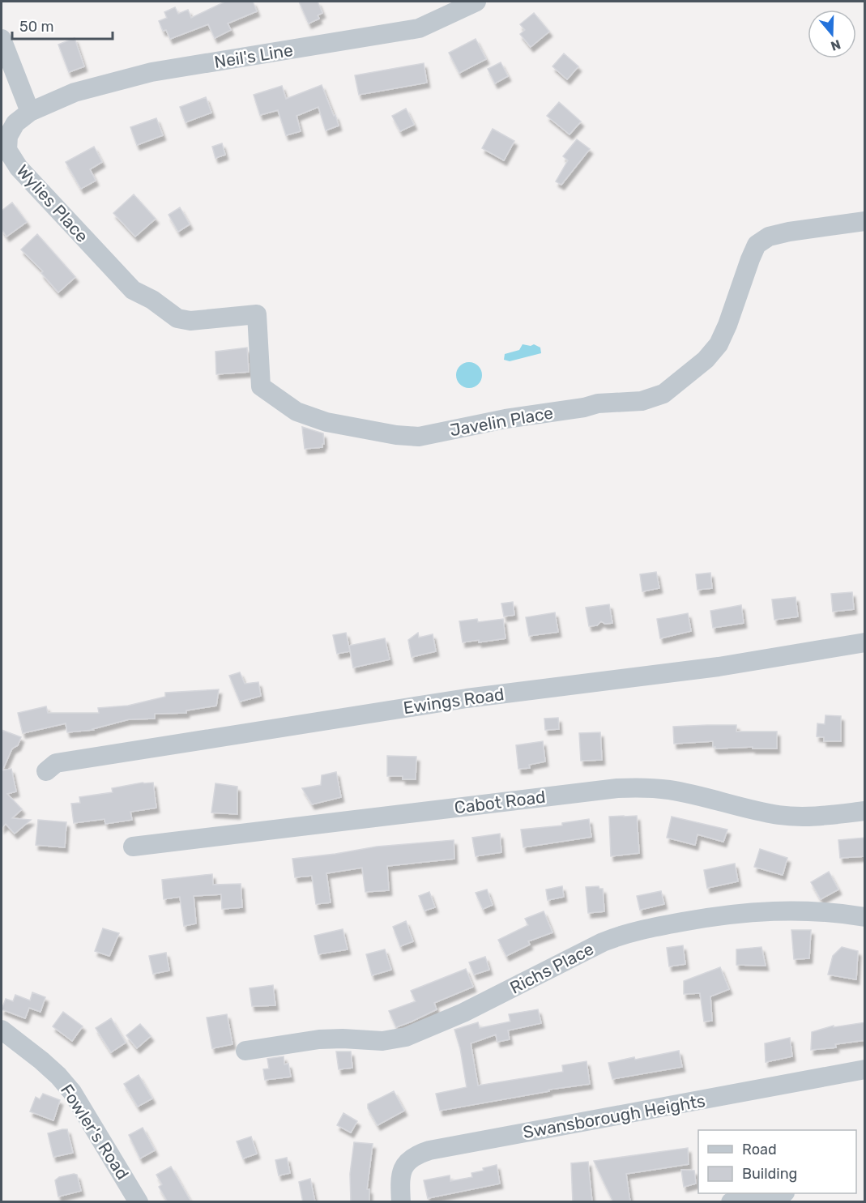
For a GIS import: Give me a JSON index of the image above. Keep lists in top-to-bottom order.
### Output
{
  "streets": {
    "street": [
      "Neil's Line",
      "Wylies Place",
      "Javelin Place",
      "Ewings Road",
      "Cabot Road",
      "Richs Place",
      "Swansborough Heights",
      "Fowler's Road"
    ]
  },
  "crossings": [
    ["Neil's Line", "Wylies Place"],
    ["Wylies Place", "Javelin Place"]
  ],
  "legend": ["Road", "Building"],
  "scale_bar": "50 m",
  "north": "bottom"
}
